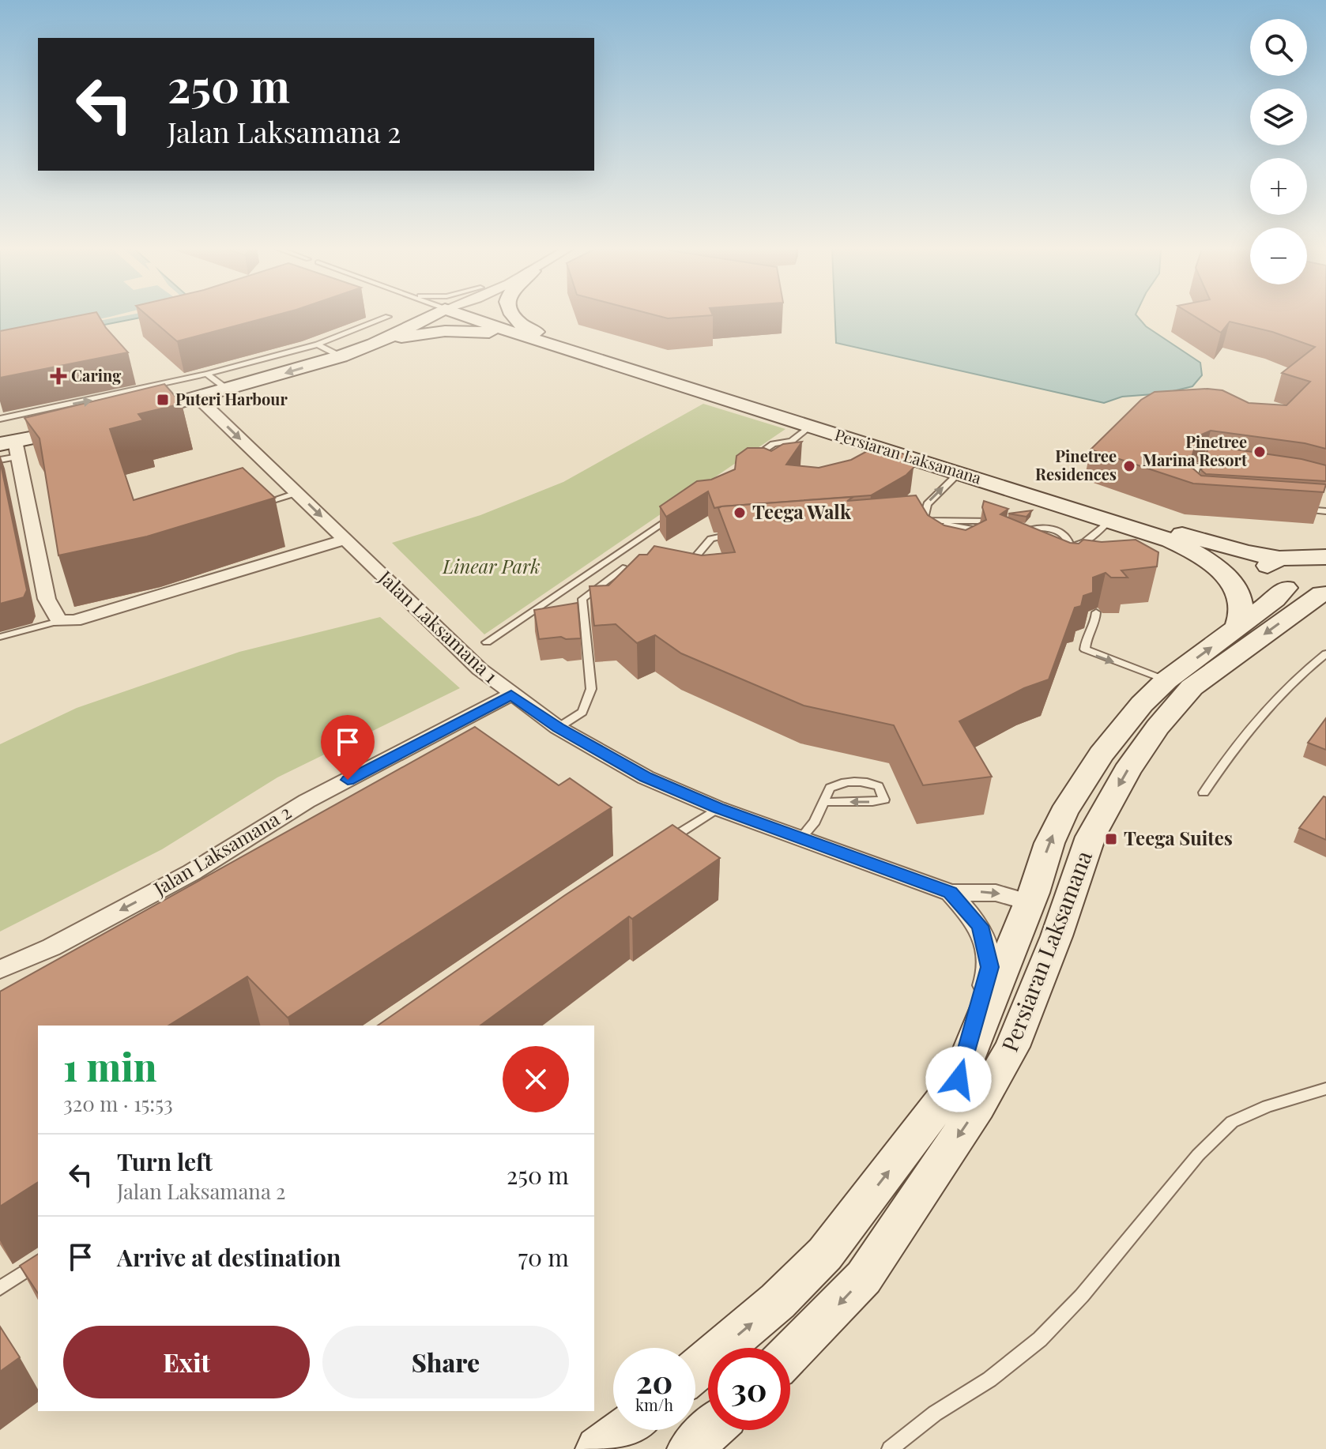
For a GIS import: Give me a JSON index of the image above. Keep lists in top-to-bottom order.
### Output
{
  "streets": {
    "street": ["Persiaran Laksamana", "Jalan Laksamana 1", "Jalan Laksamana 2"]
  },
  "crossings": [
    ["Persiaran Laksamana", "Jalan Laksamana 1"],
    ["Jalan Laksamana 1", "Jalan Laksamana 2"]
  ],
  "one_way": ["Jalan Laksamana 2"],
  "parks": ["Linear Park"],
  "places": {
    "health": ["Caring"],
    "transit": ["Puteri Harbour", "Teega Suites"],
    "other": ["Pinetree Marina Resort", "Pinetree Residences", "Teega Walk"]
  },
  "page": {
    "map_buttons": ["+", "−"],
    "turn": ["250 m", "Jalan Laksamana 2"],
    "heading": ["1 min", "320 m · 15:53"],
    "list": [
      {
        "name": "Turn left",
        "note": "Jalan Laksamana 2",
        "value": "250 m"
      },
      {
        "name": "Arrive at destination",
        "value": "70 m"
      }
    ],
    "buttons": ["Exit", "Share"],
    "speed": "20 km/h",
    "limit": "30"
  }
}
